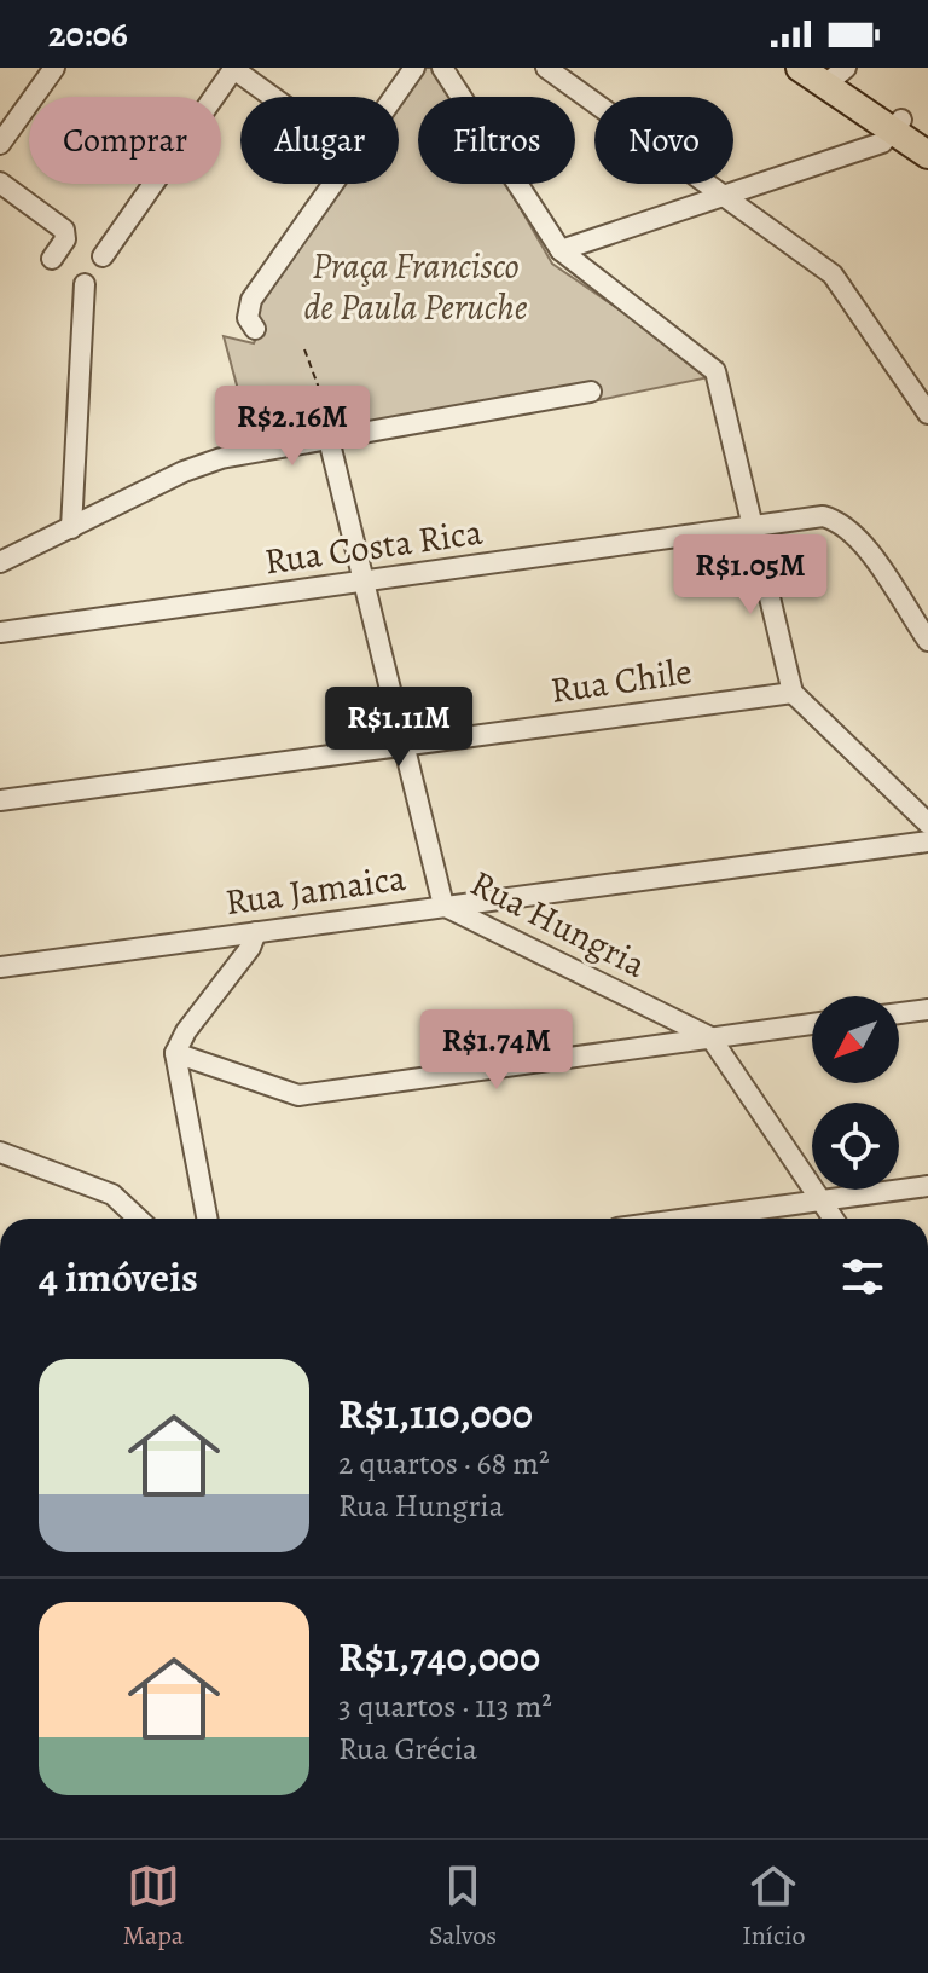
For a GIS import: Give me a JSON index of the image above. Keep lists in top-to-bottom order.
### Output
{
  "streets": {
    "street": [
      "Rua Costa Rica",
      "Rua Chile",
      "Rua Jamaica",
      "Rua Hungria"
    ]
  },
  "crossings": [
    ["Rua Costa Rica", "Rua Hungria"],
    ["Rua Chile", "Rua Hungria"],
    ["Rua Jamaica", "Rua Hungria"]
  ],
  "parks": ["Praça Francisco de Paula Peruche"],
  "north": "bottom left",
  "page": {
    "status": "20:06",
    "chip": [
      "Comprar",
      "Alugar",
      "Filtros",
      "Novo"
    ],
    "price": [
      "R$2.16M",
      "R$1.05M",
      "R$1.11M",
      "R$1.74M"
    ],
    "heading": "4 imóveis",
    "list": [
      {
        "name": "R$1,110,000",
        "note": "2 quartos · 68 m² · Rua Hungria"
      },
      {
        "name": "R$1,740,000",
        "note": "3 quartos · 113 m² · Rua Grécia"
      }
    ],
    "tabs": ["Mapa", "Salvos", "Início"]
  }
}
